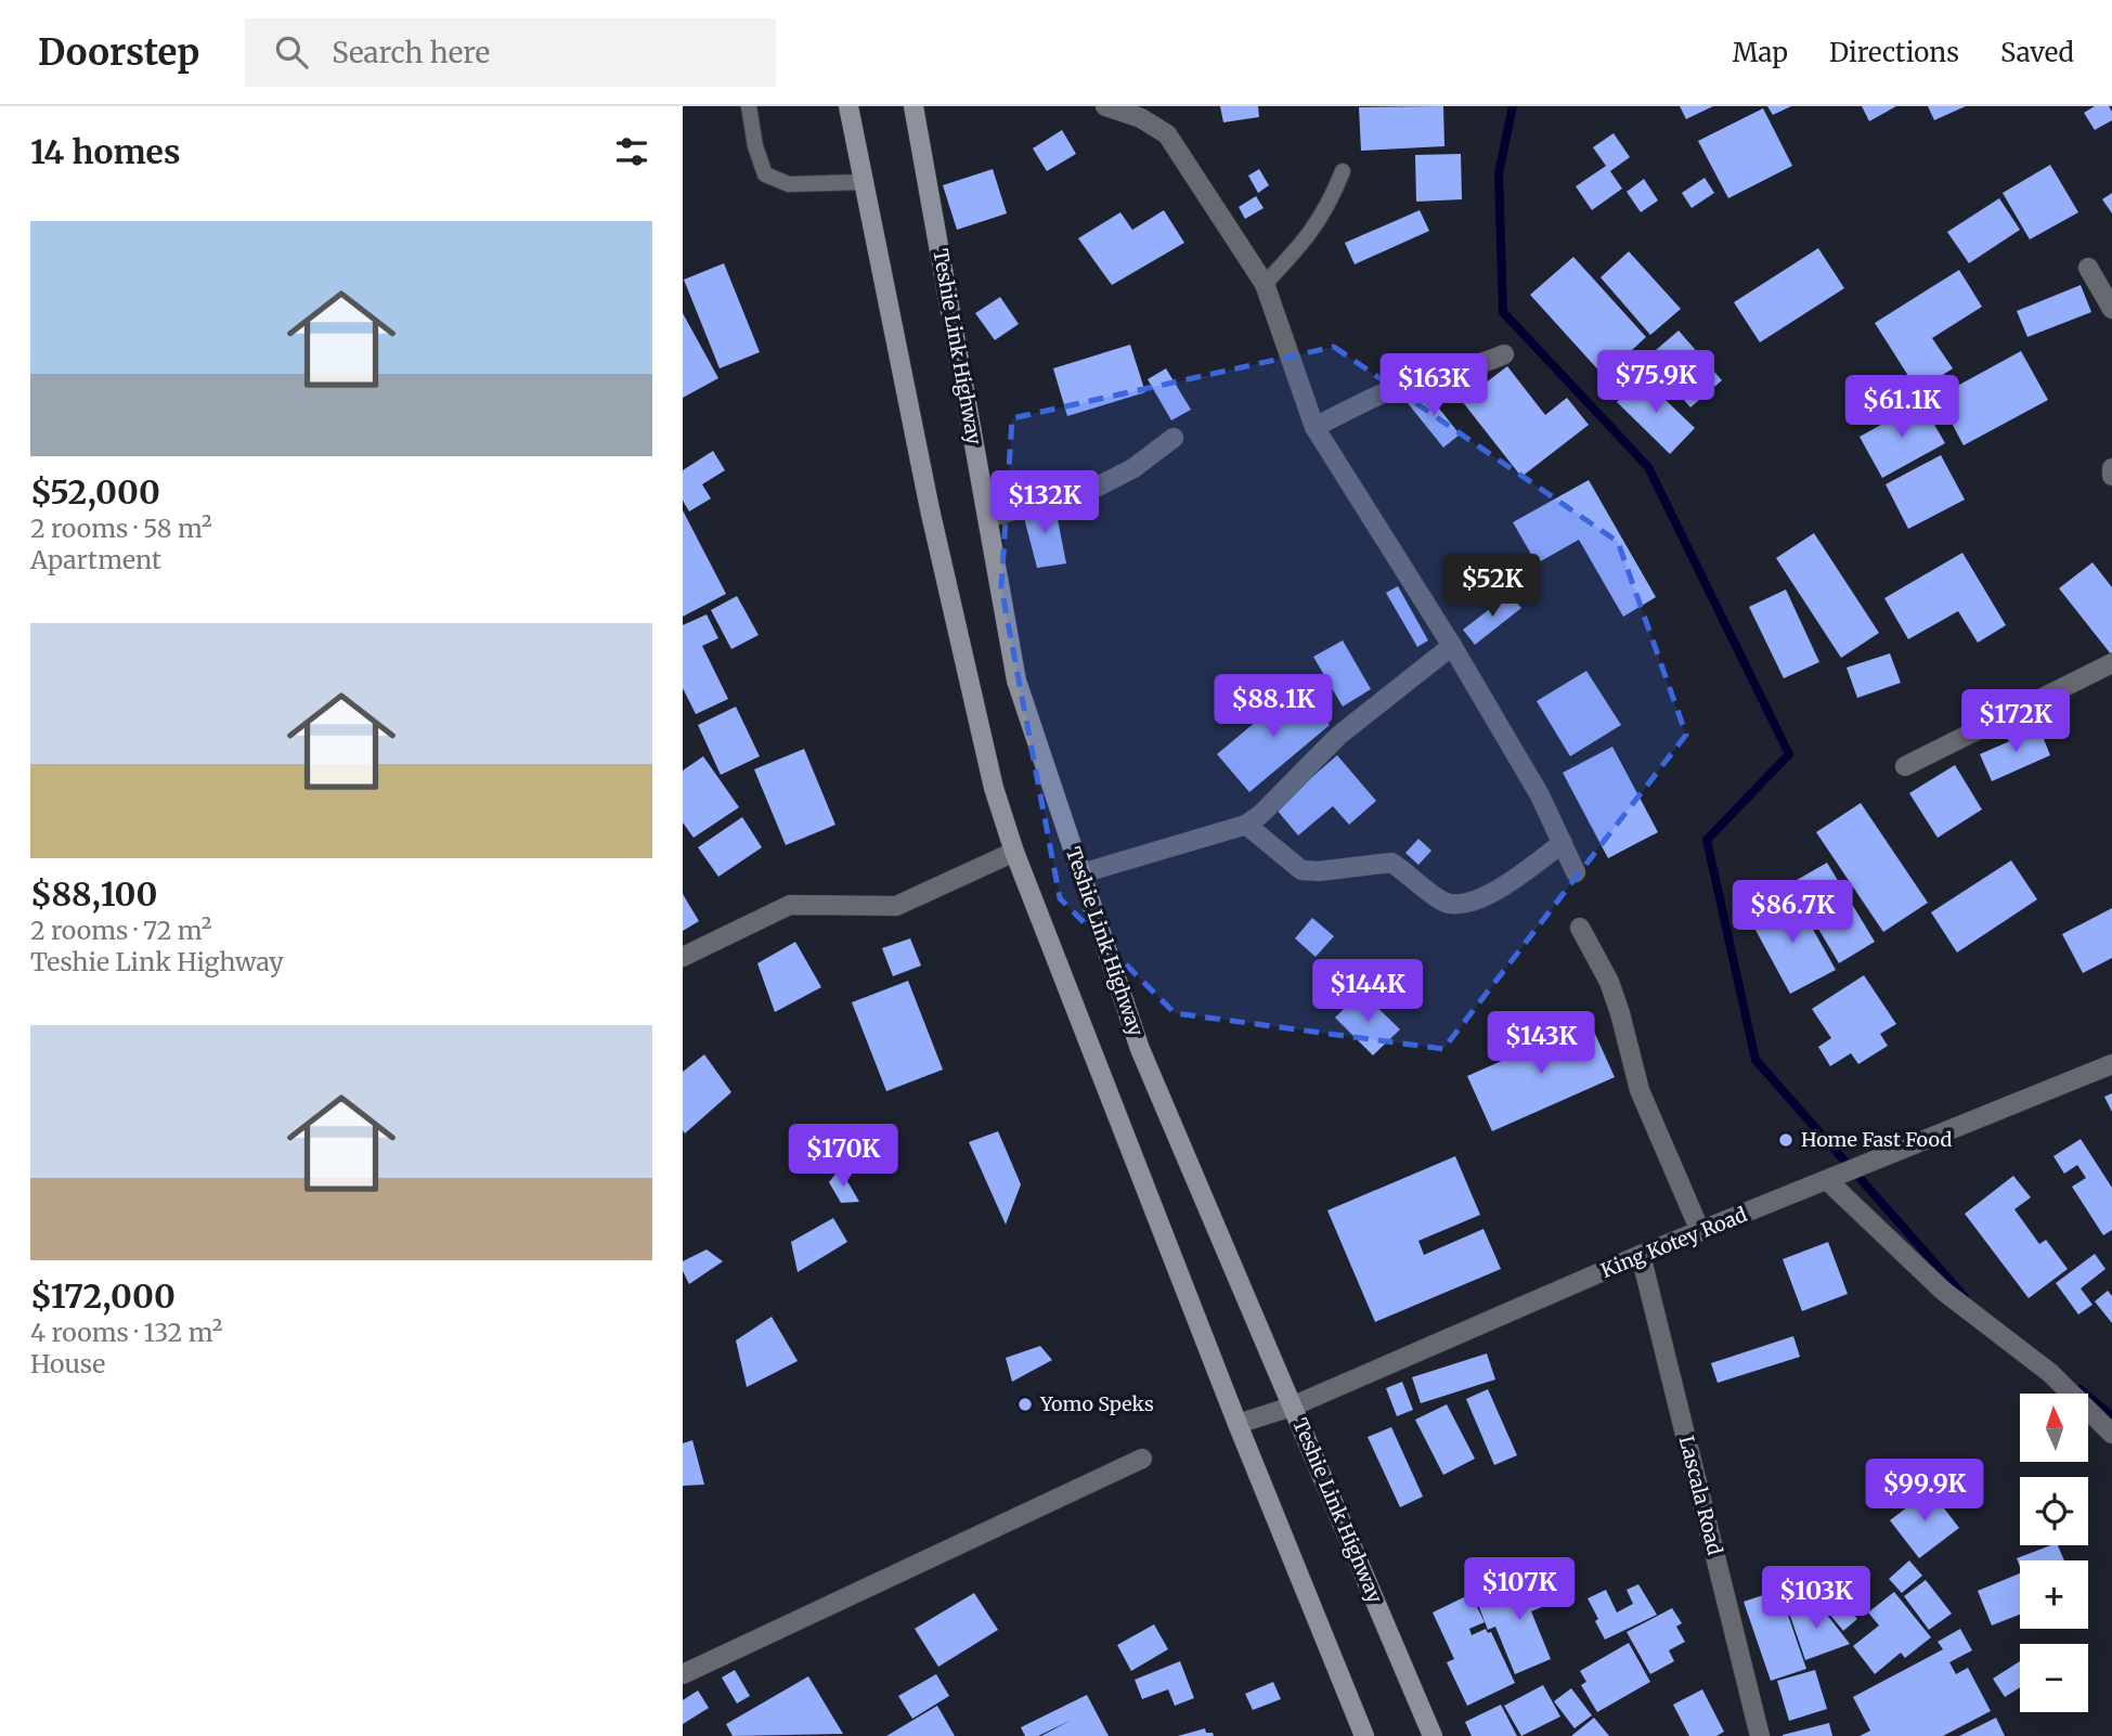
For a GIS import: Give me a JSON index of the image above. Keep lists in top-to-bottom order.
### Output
{
  "streets": {
    "main road": ["Teshie Link Highway"],
    "street": ["King Kotey Road", "Lascala Road"]
  },
  "crossings": [
    ["Teshie Link Highway", "King Kotey Road"],
    ["King Kotey Road", "Lascala Road"]
  ],
  "places": ["Home Fast Food", "Yomo Speks"],
  "north": "top",
  "page": {
    "header": "Doorstep",
    "search": "Search here",
    "nav": ["Map", "Directions", "Saved"],
    "heading": "14 homes",
    "list": [
      {
        "name": "$52,000",
        "note": "2 rooms · 58 m² · Apartment"
      },
      {
        "name": "$88,100",
        "note": "2 rooms · 72 m² · Teshie Link Highway"
      },
      {
        "name": "$172,000",
        "note": "4 rooms · 132 m² · House"
      }
    ],
    "price": [
      "$75.9K",
      "$163K",
      "$61.1K",
      "$132K",
      "$52K",
      "$88.1K",
      "$172K",
      "$86.7K",
      "$144K",
      "$143K",
      "$170K",
      "$99.9K",
      "$107K",
      "$103K"
    ],
    "map_buttons": ["+", "−"]
  }
}
